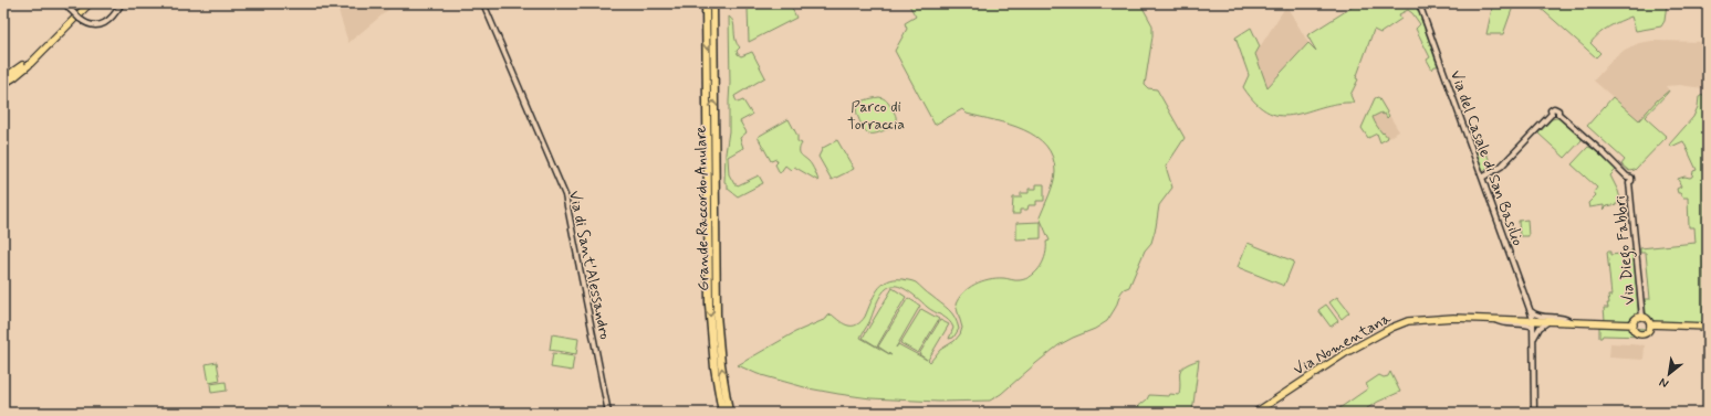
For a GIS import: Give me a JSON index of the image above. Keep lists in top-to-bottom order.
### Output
{
  "streets": {
    "highway": ["Grande Raccordo Anulare"],
    "main road": ["Via Nomentana"],
    "street": ["Via del Casale di San Basilio", "Via Diego Fabbri", "Via di Sant'Alessandro"]
  },
  "crossings": [
    ["Via del Casale di San Basilio", "Via Diego Fabbri"],
    ["Via del Casale di San Basilio", "Via Nomentana"],
    ["Via Diego Fabbri", "Via Nomentana"]
  ],
  "parks": ["Parco di Torraccia"],
  "north": "bottom left"
}
